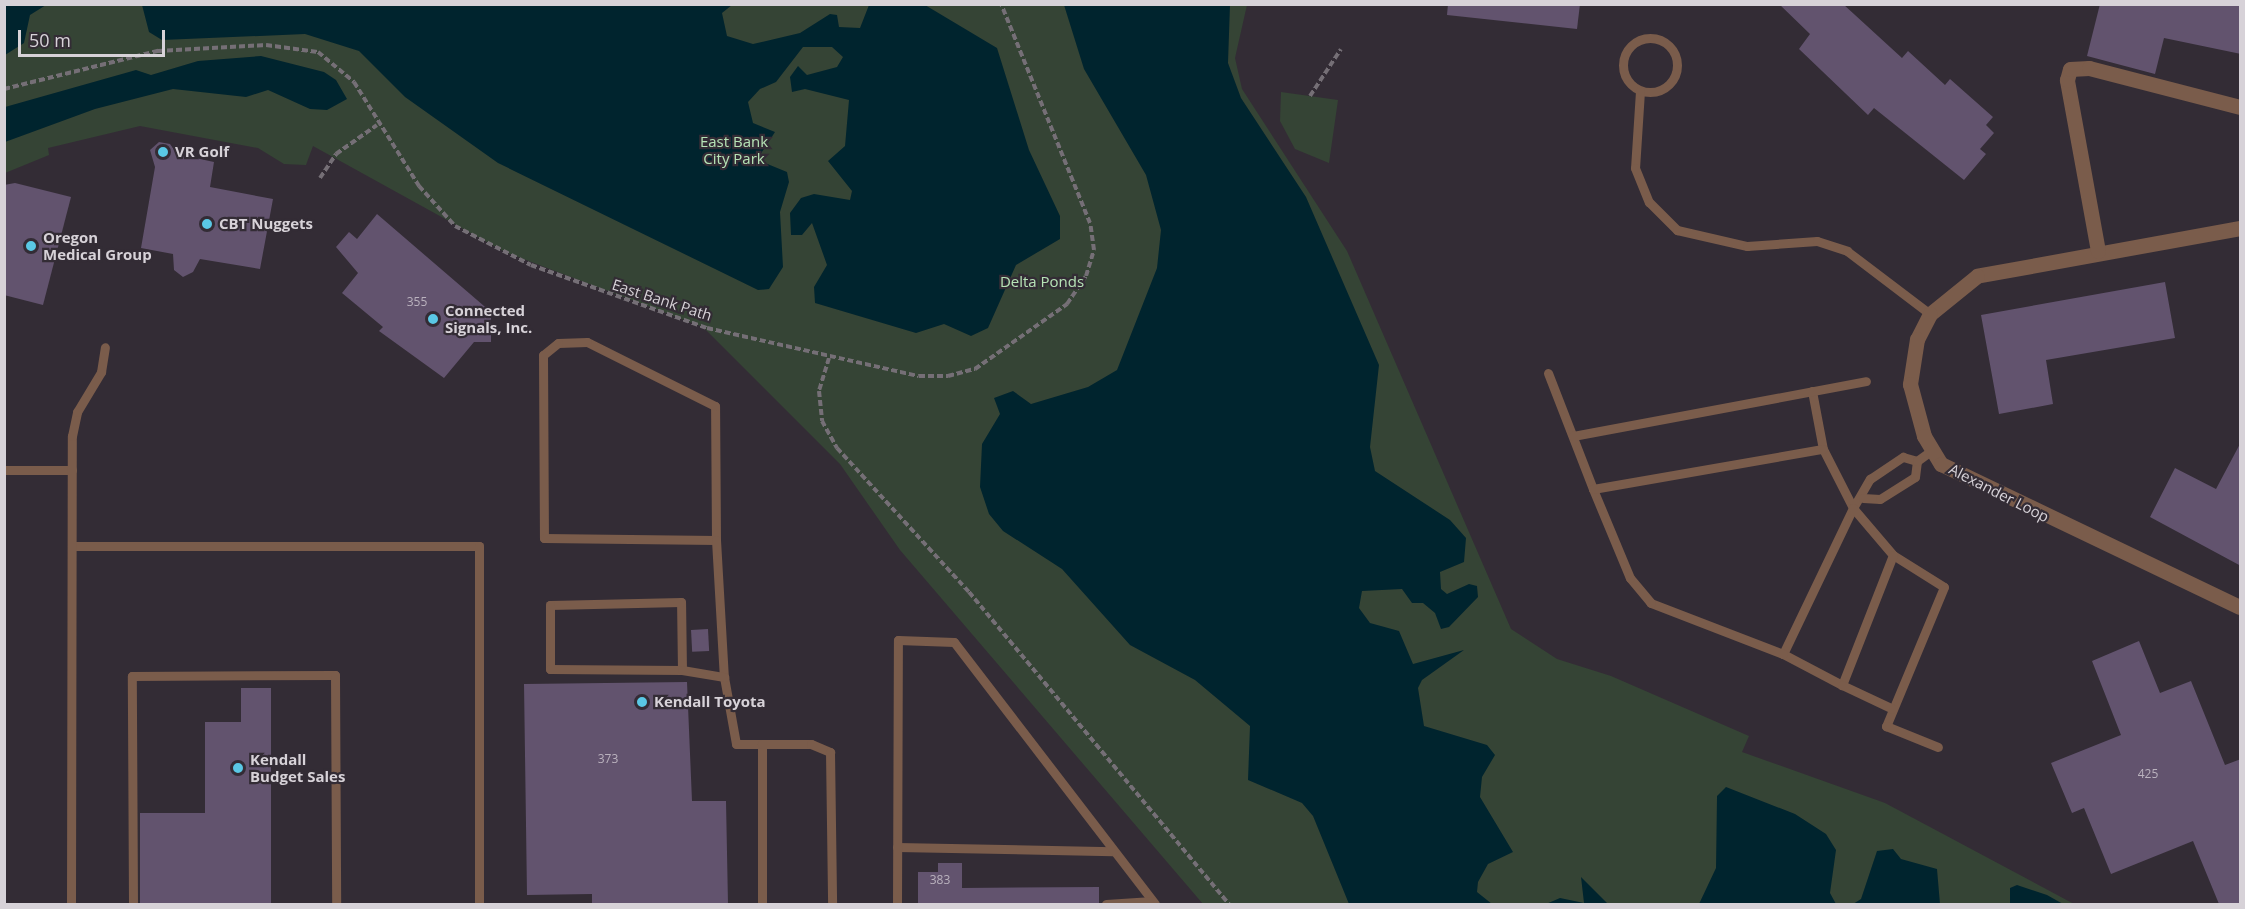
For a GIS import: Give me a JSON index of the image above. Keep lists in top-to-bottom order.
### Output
{
  "streets": {
    "street": ["Alexander Loop"],
    "path": ["East Bank Path"]
  },
  "parks": ["East Bank City Park", "Delta Ponds"],
  "places": [
    "VR Golf",
    "CBT Nuggets",
    "Oregon Medical Group",
    "Connected Signals, Inc.",
    "Kendall Toyota",
    "Kendall Budget Sales"
  ],
  "house_numbers": [
    "355",
    "373",
    "425",
    "383"
  ],
  "scale_bar": "50 m"
}
